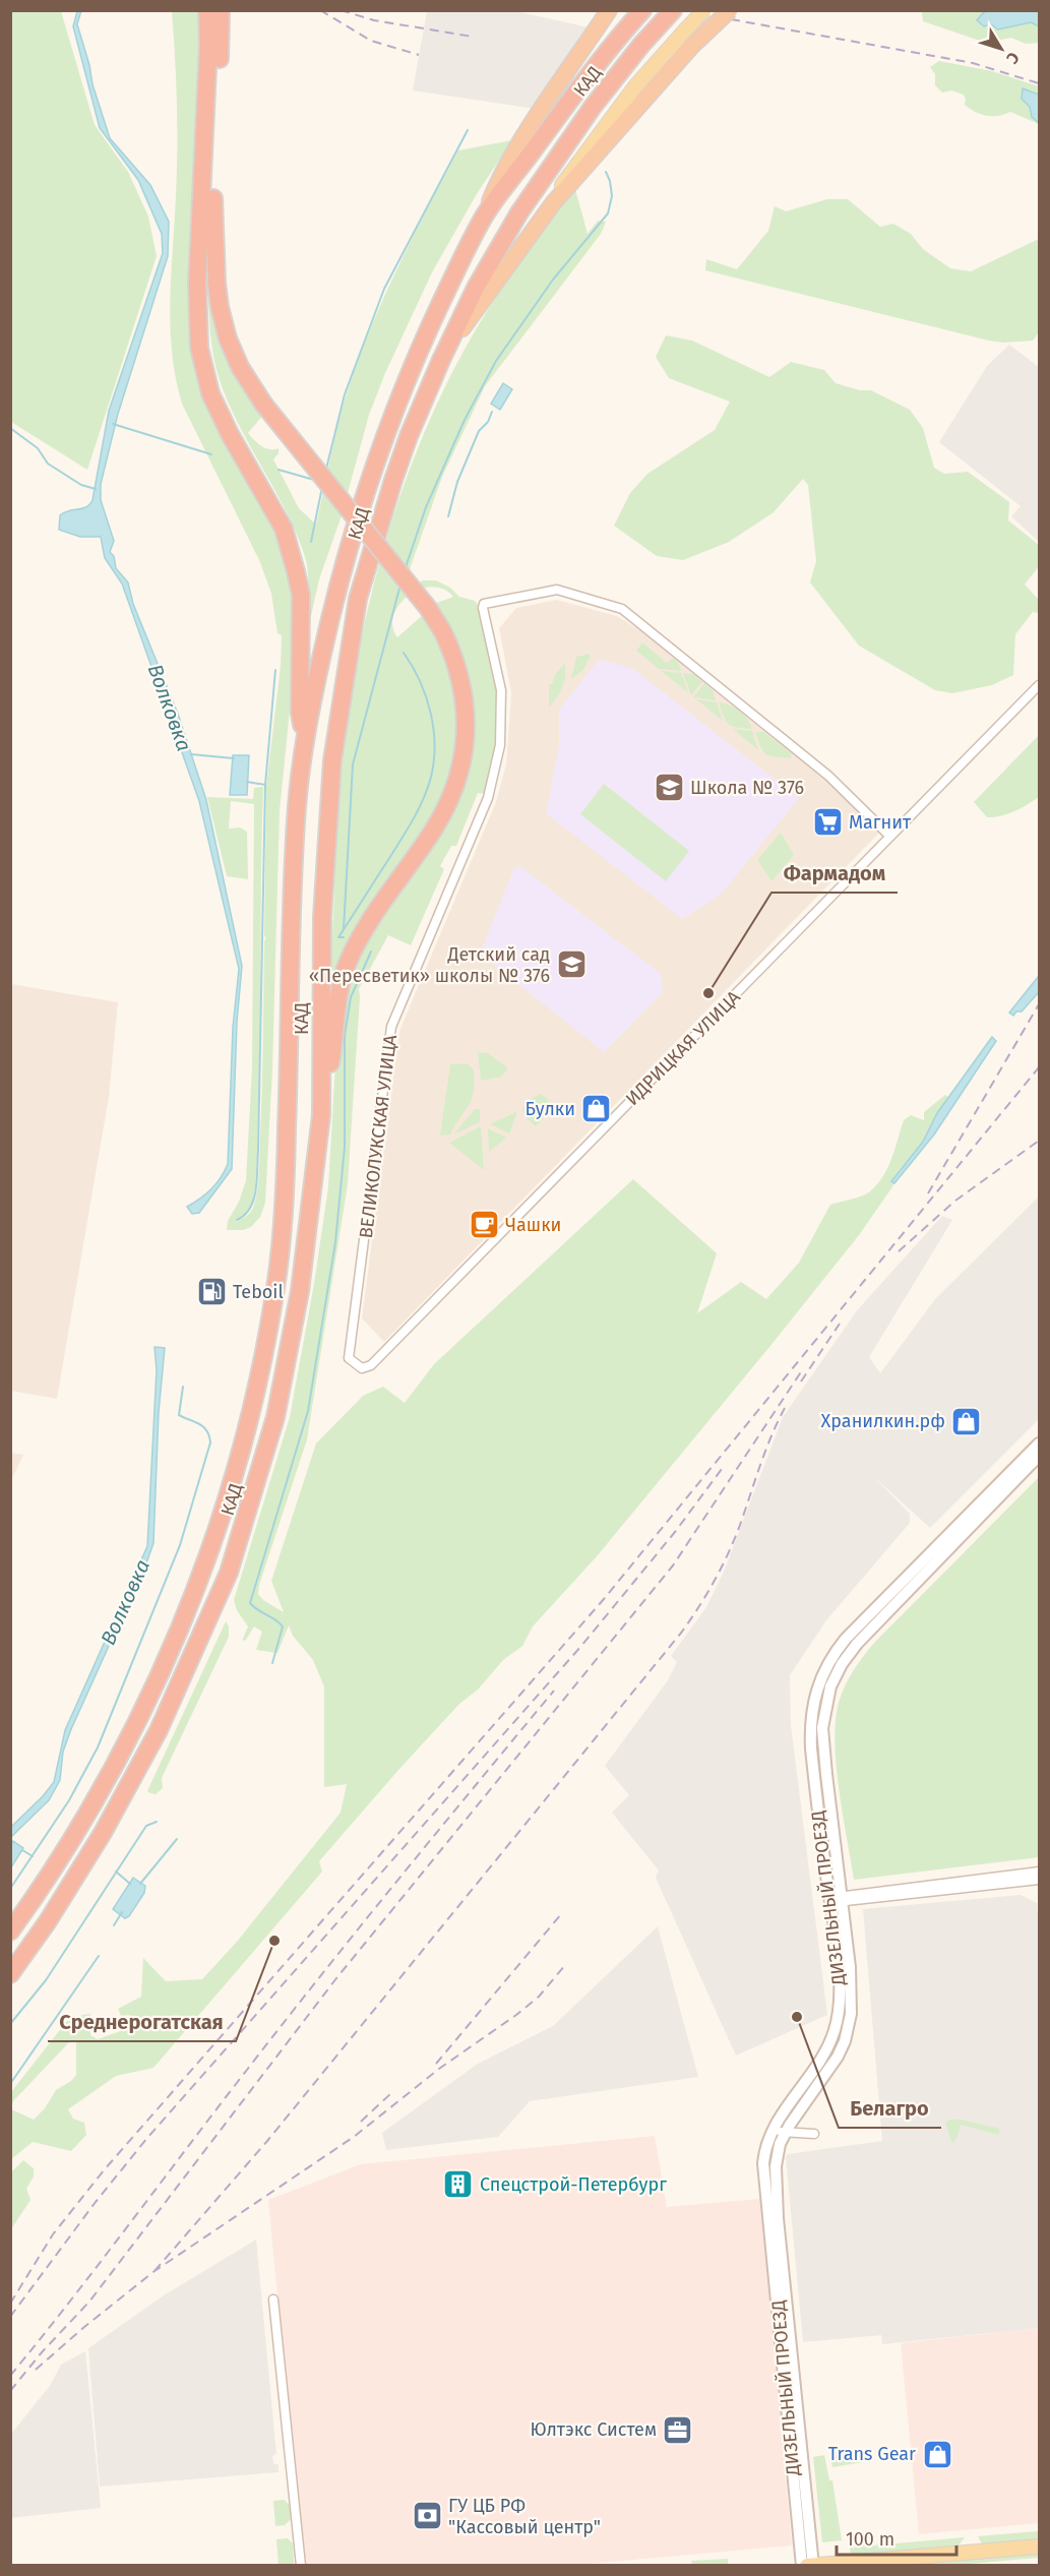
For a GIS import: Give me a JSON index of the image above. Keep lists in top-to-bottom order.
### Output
{
  "streets": {
    "highway": ["КАД"],
    "street": ["ИДРИЦКАЯ УЛИЦА", "ВЕЛИКОЛУКСКАЯ УЛИЦА", "ДИЗЕЛЬНЫЙ ПРОЕЗД"]
  },
  "crossings": [
    ["ИДРИЦКАЯ УЛИЦА", "ВЕЛИКОЛУКСКАЯ УЛИЦА"]
  ],
  "water": ["Волковка"],
  "places": {
    "school or university": ["Школа № 376", "Детский сад «Пересветик» школы № 376"],
    "supermarket": ["Магнит"],
    "other": ["Фармадом", "Среднерогатская", "Белагро"],
    "shop": ["Булки", "Хранилкин.рф", "Trans Gear"],
    "cafe": ["Чашки"],
    "fuel station": ["Teboil"],
    "building": ["Спецстрой-Петербург"],
    "office": ["Юлтэкс Систем"],
    "bank": ["ГУ ЦБ РФ \"Кассовый центр\""]
  },
  "scale_bar": "100 m",
  "north": "bottom right"
}
